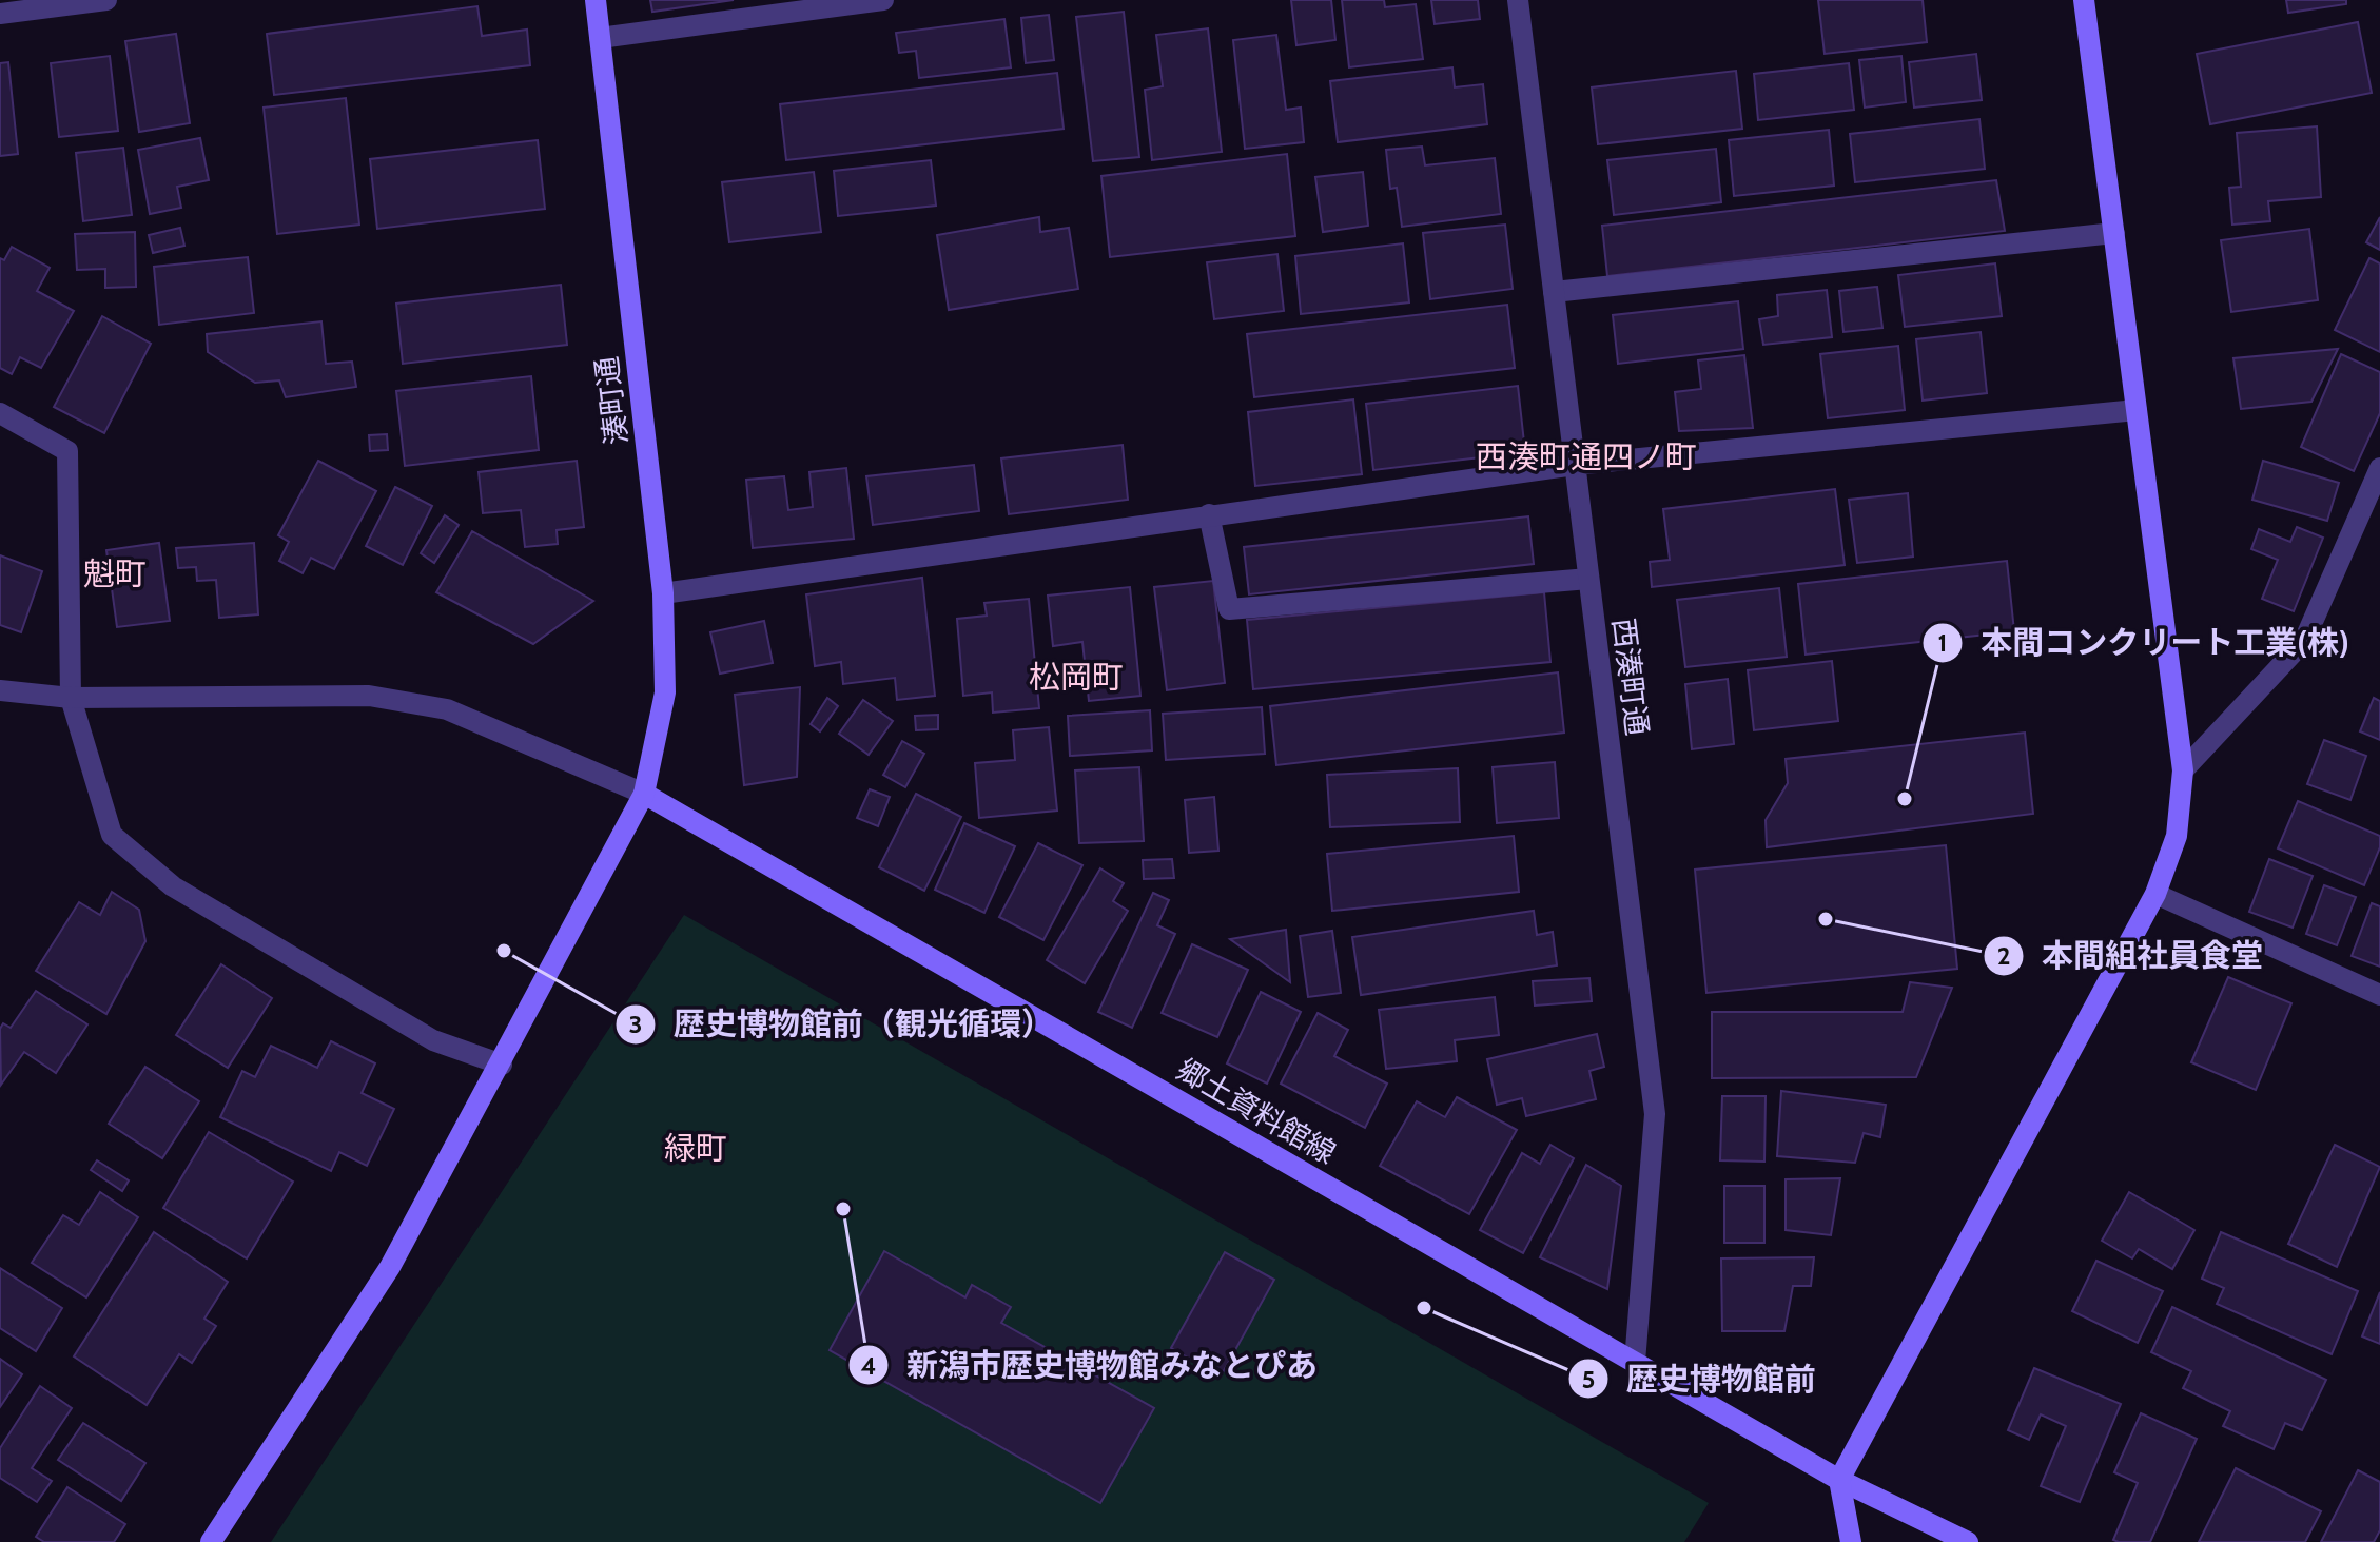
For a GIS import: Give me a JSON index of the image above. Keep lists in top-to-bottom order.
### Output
{
  "streets": {
    "street": ["湊町通", "西湊町通", "郷土資料館線"]
  },
  "crossings": [
    ["湊町通", "郷土資料館線"],
    ["西湊町通", "郷土資料館線"]
  ],
  "districts": [
    "西湊町通四ノ町",
    "魁町",
    "松岡町",
    "緑町"
  ],
  "places": [
    "本間コンクリート工業(株)",
    "本間組社員食堂",
    "歴史博物館前（観光循環）",
    "新潟市歴史博物館みなとぴあ",
    "歴史博物館前"
  ]
}
